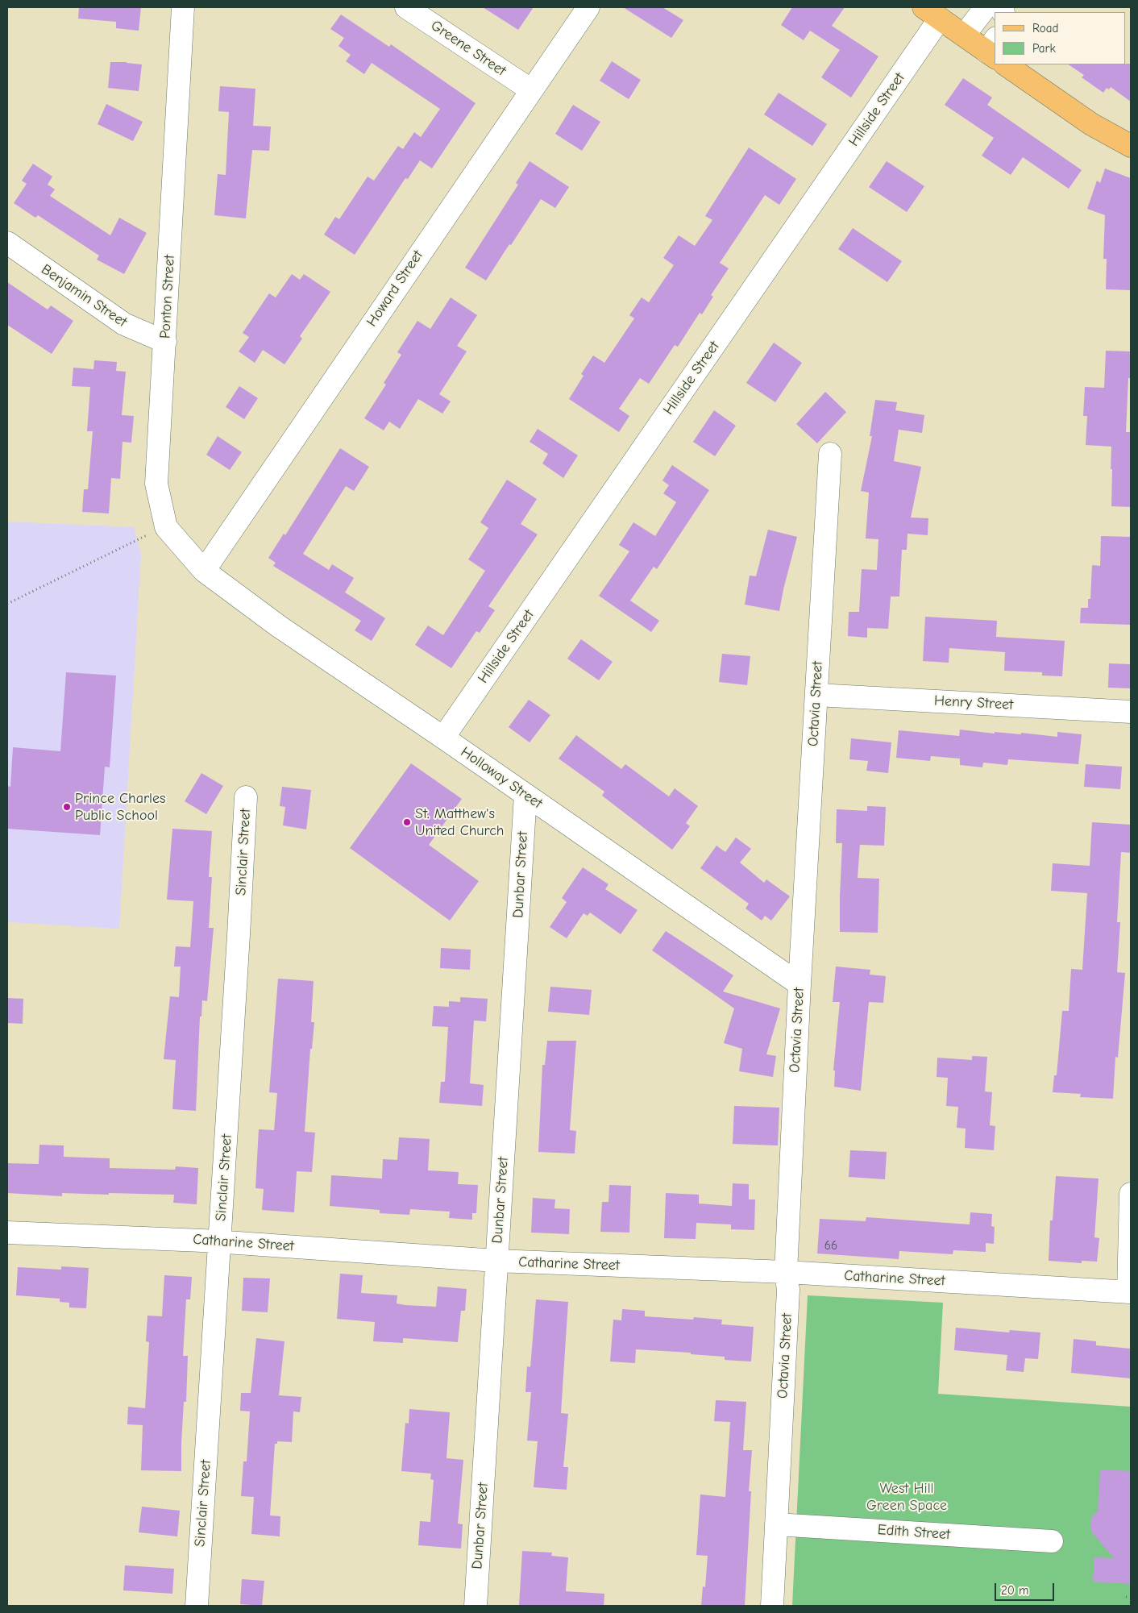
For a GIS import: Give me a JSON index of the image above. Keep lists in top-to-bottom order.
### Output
{
  "streets": {
    "street": [
      "Greene Street",
      "Hillside Street",
      "Howard Street",
      "Benjamin Street",
      "Ponton Street",
      "Henry Street",
      "Octavia Street",
      "Holloway Street",
      "Sinclair Street",
      "Dunbar Street",
      "Catharine Street",
      "Edith Street"
    ]
  },
  "crossings": [
    ["Greene Street", "Howard Street"],
    ["Hillside Street", "Holloway Street"],
    ["Howard Street", "Ponton Street"],
    ["Howard Street", "Holloway Street"],
    ["Benjamin Street", "Ponton Street"],
    ["Ponton Street", "Holloway Street"],
    ["Henry Street", "Octavia Street"],
    ["Octavia Street", "Holloway Street"],
    ["Octavia Street", "Catharine Street"],
    ["Octavia Street", "Edith Street"],
    ["Holloway Street", "Dunbar Street"],
    ["Sinclair Street", "Catharine Street"],
    ["Dunbar Street", "Catharine Street"]
  ],
  "parks": ["West Hill Green Space"],
  "places": ["Prince Charles Public School", "St. Matthew's United Church"],
  "house_numbers": ["66"],
  "legend": ["Road", "Park"],
  "scale_bar": "20 m"
}
